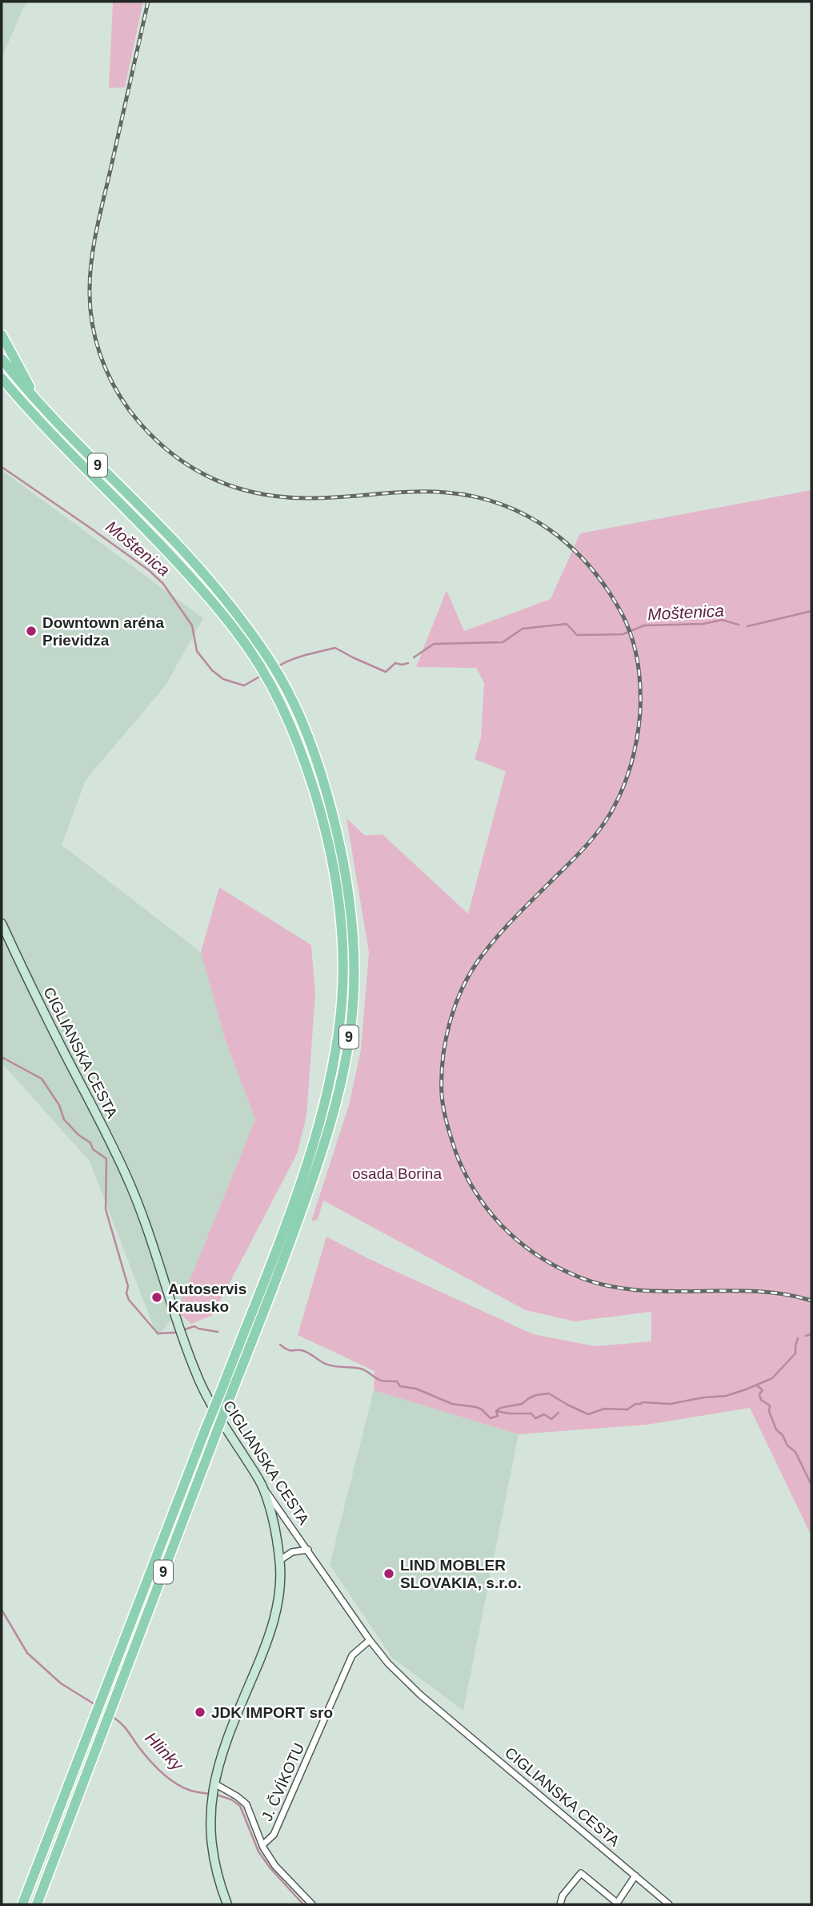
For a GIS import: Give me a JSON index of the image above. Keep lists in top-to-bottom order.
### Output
{
  "streets": {
    "main road": ["9"],
    "street": ["CIGLIANSKA CESTA", "J. ČVÍKOTU"]
  },
  "crossings": [
    ["CIGLIANSKA CESTA", "J. ČVÍKOTU"]
  ],
  "water": ["Moštenica", "Hlinky"],
  "parks": ["osada Borina"],
  "places": [
    "Downtown aréna Prievidza",
    "Autoservis Krausko",
    "LIND MOBLER SLOVAKIA, s.r.o.",
    "JDK IMPORT sro"
  ]
}
